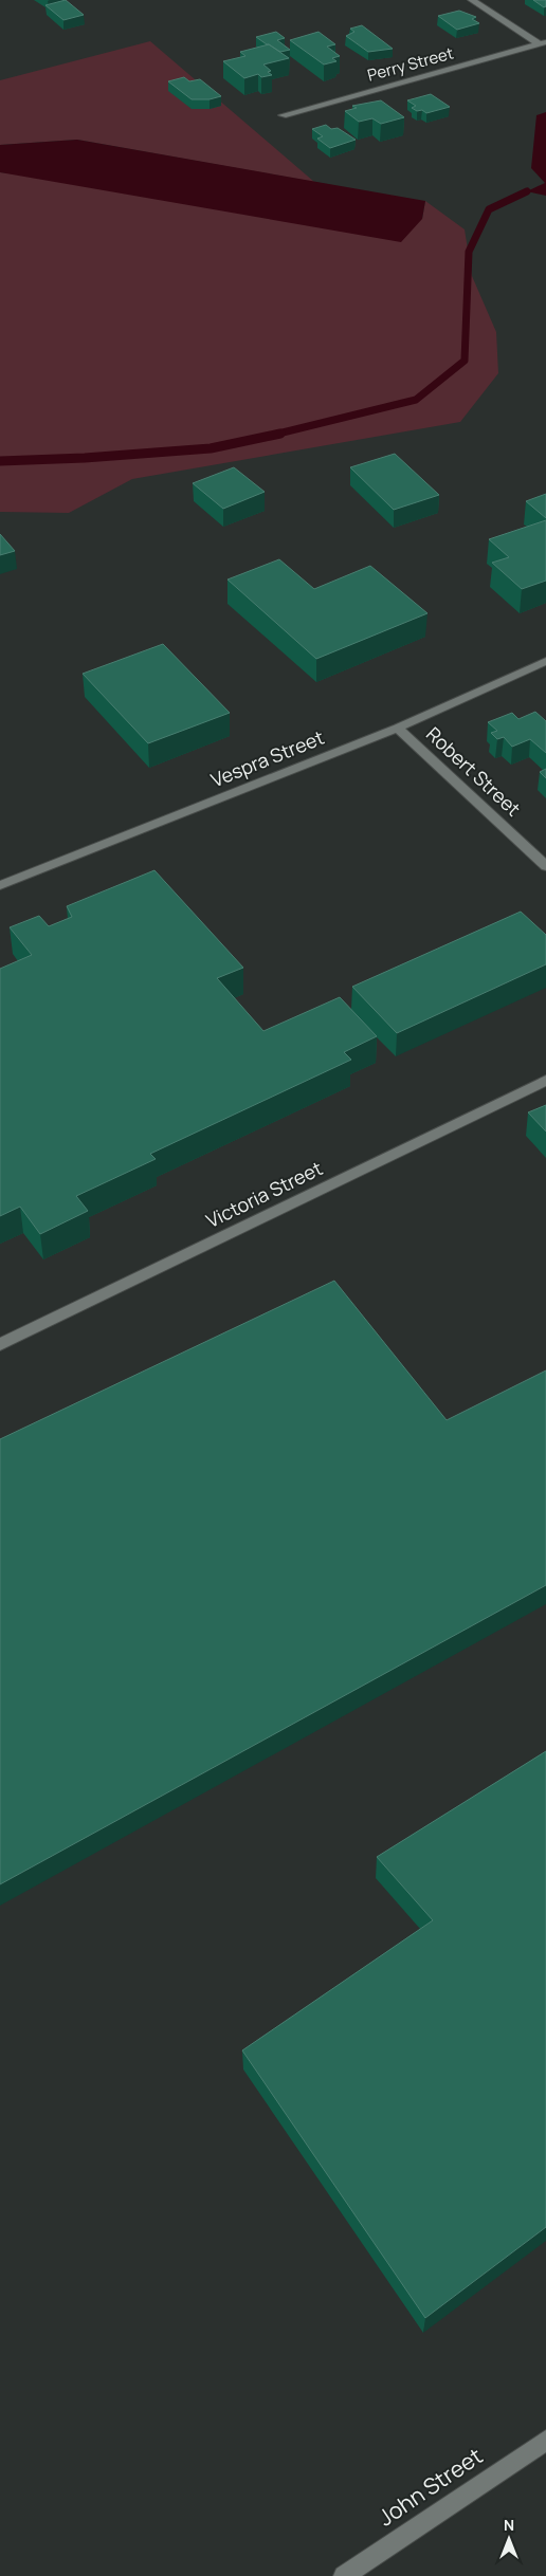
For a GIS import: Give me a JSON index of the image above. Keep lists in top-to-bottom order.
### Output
{
  "streets": {
    "street": [
      "Perry Street",
      "Vespra Street",
      "Robert Street",
      "Victoria Street",
      "John Street"
    ]
  },
  "crossings": [
    ["Vespra Street", "Robert Street"]
  ],
  "north": "top"
}
